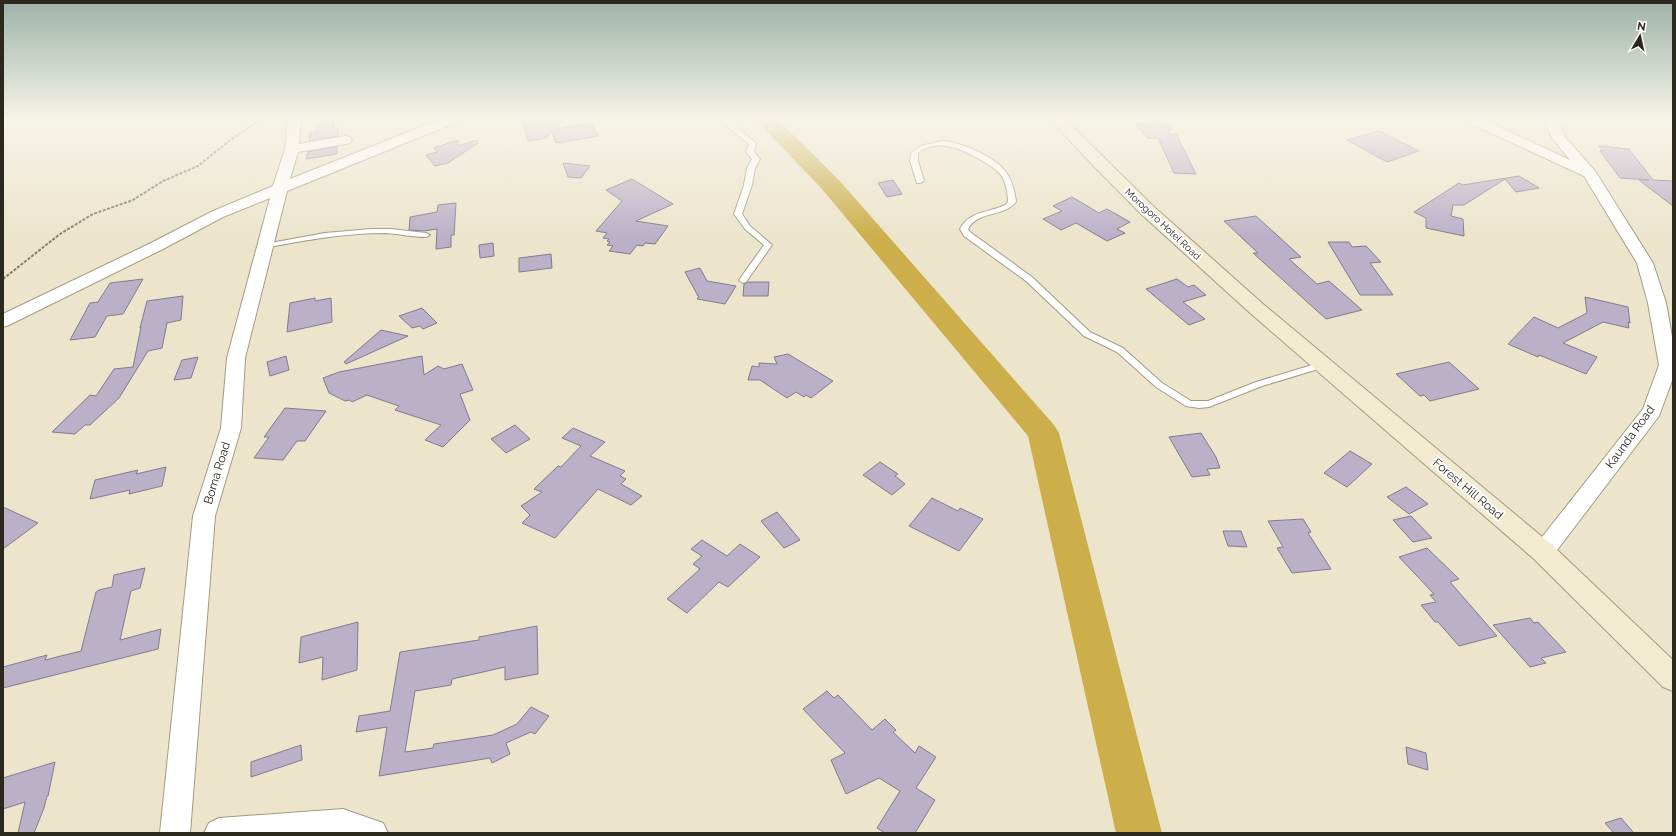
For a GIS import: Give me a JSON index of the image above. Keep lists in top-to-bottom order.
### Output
{
  "streets": {
    "street": [
      "Morogoro Hotel Road",
      "Kaunda Road",
      "Boma Road",
      "Forest Hill Road"
    ]
  },
  "crossings": [
    ["Morogoro Hotel Road", "Forest Hill Road"],
    ["Kaunda Road", "Forest Hill Road"]
  ],
  "north": "top"
}
